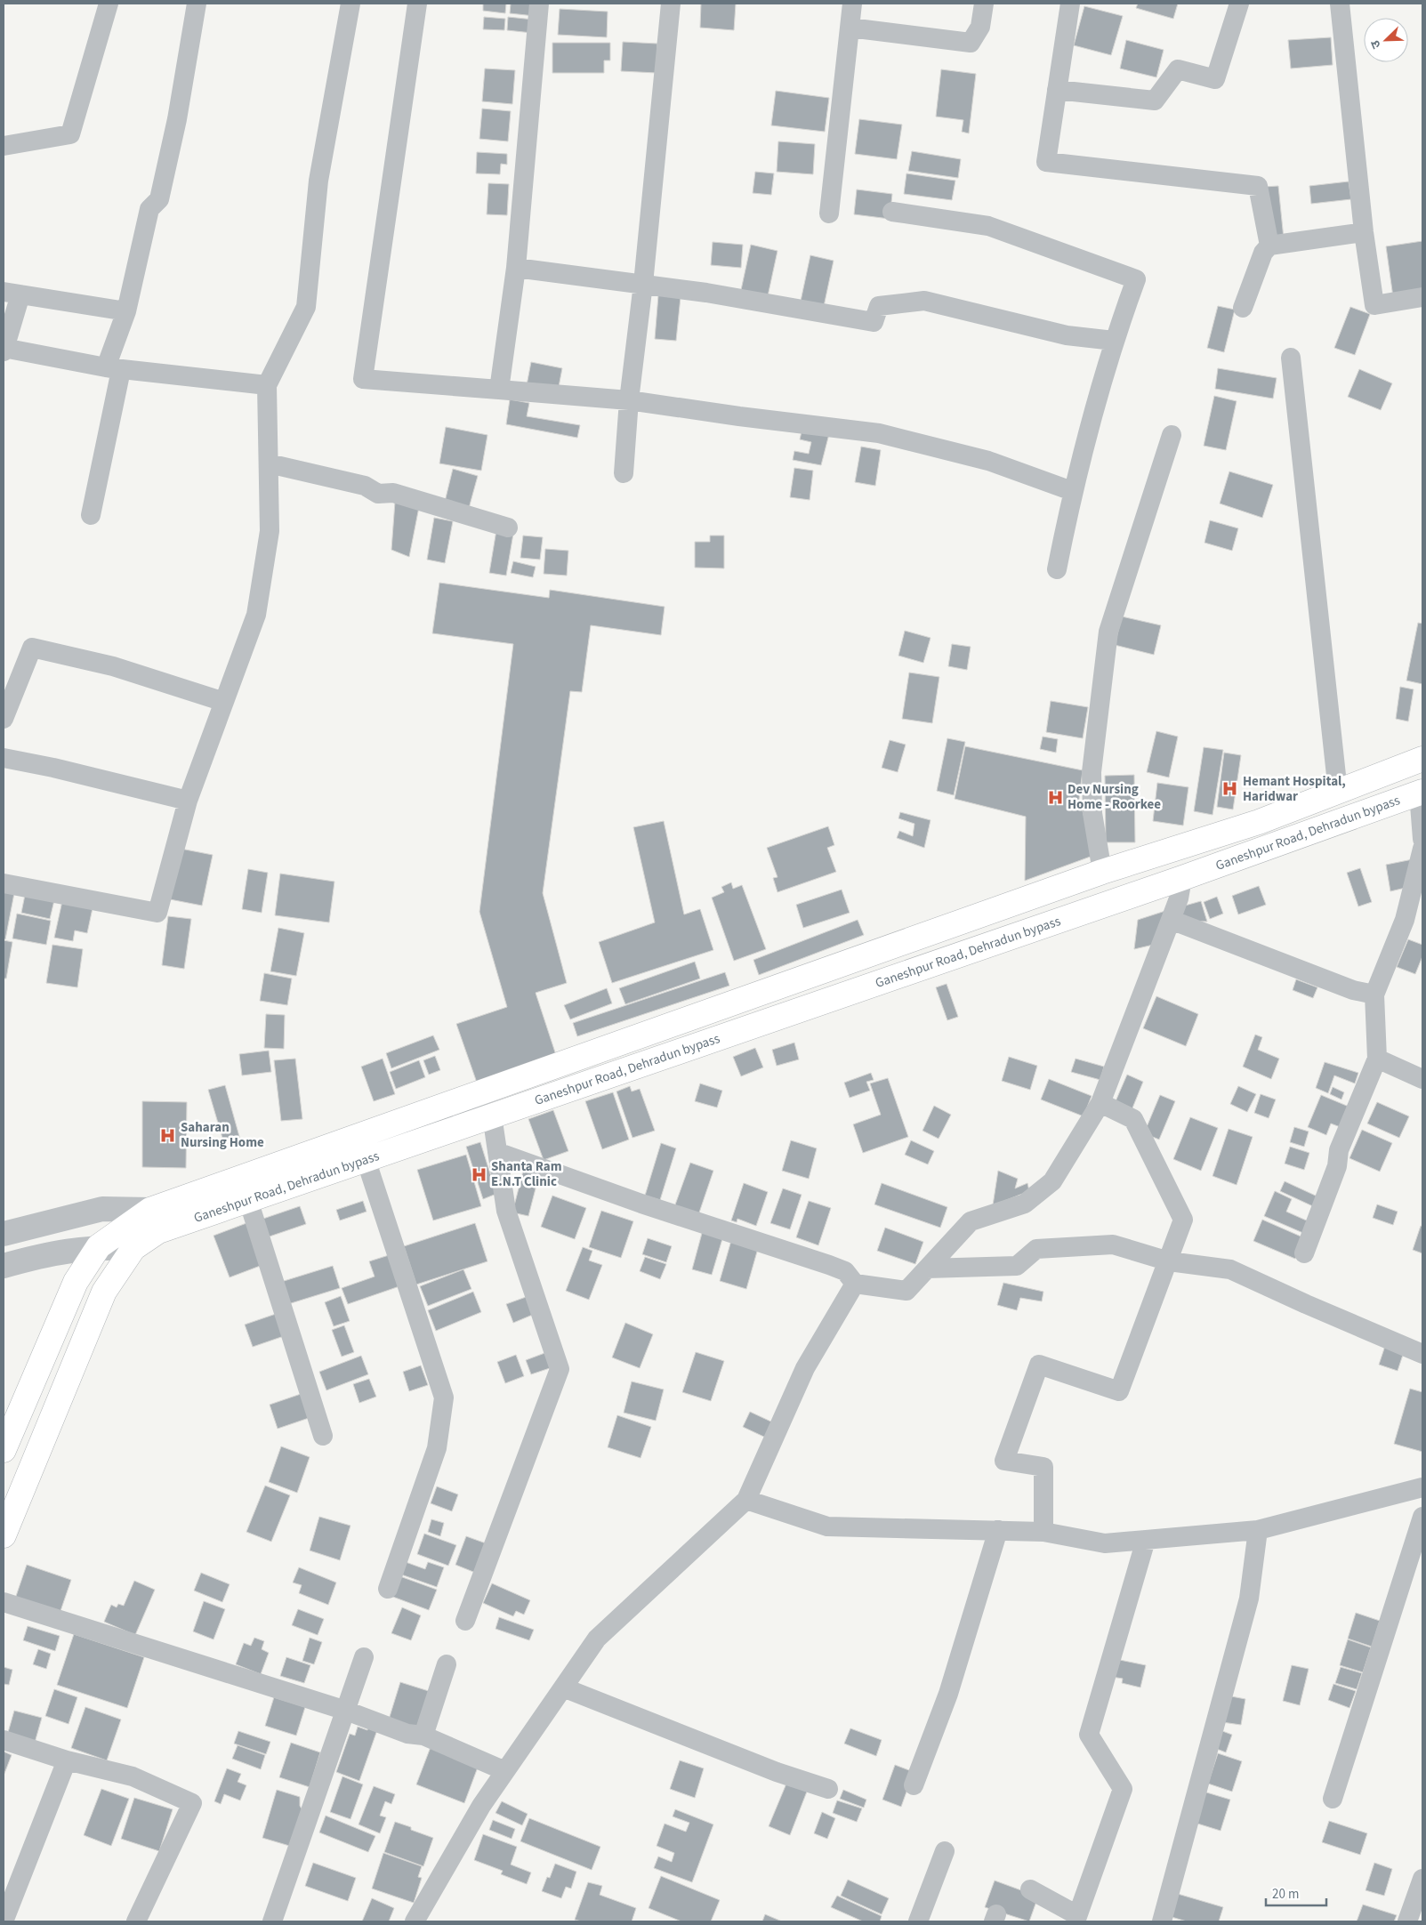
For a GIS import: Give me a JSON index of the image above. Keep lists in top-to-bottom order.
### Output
{
  "streets": {
    "main road": ["Ganeshpur Road, Dehradun bypass"]
  },
  "places": {
    "hospital": [
      "Hemant Hospital, Haridwar",
      "Dev Nursing Home - Roorkee",
      "Saharan Nursing Home",
      "Shanta Ram E.N.T Clinic"
    ]
  },
  "scale_bar": "20 m",
  "north": "bottom left"
}
